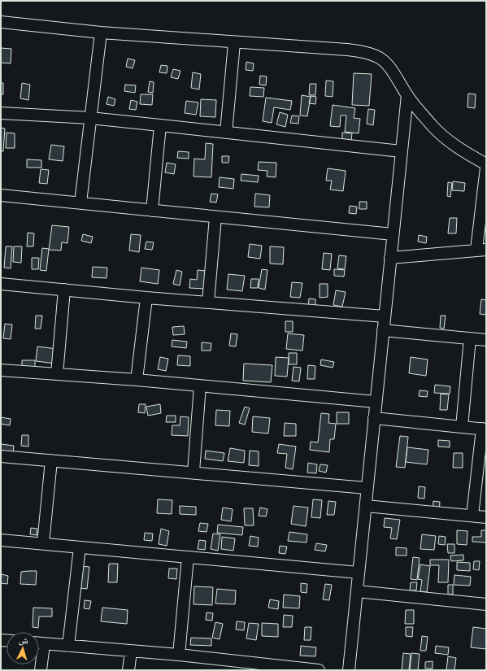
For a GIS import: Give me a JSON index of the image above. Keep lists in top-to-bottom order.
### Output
{
  "north": "top"
}
